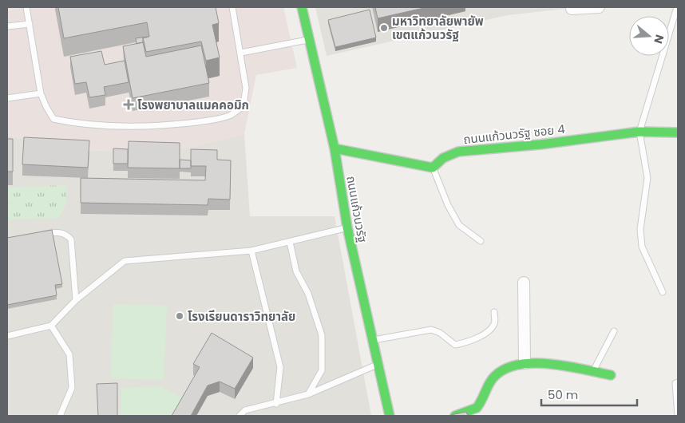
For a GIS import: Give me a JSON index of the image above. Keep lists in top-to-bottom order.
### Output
{
  "streets": {
    "street": ["ถนนแก้วนวรัฐ ซอย 4", "ถนนแก้วนวรัฐ"]
  },
  "places": {
    "other": ["มหาวิทยาลัยพายัพ เขตแก้วนวรัฐ", "โรงเรียนดาราวิทยาลัย"],
    "health": ["โรงพยาบาลแมคคอมิก"]
  },
  "scale_bar": "50 m",
  "north": "right"
}
